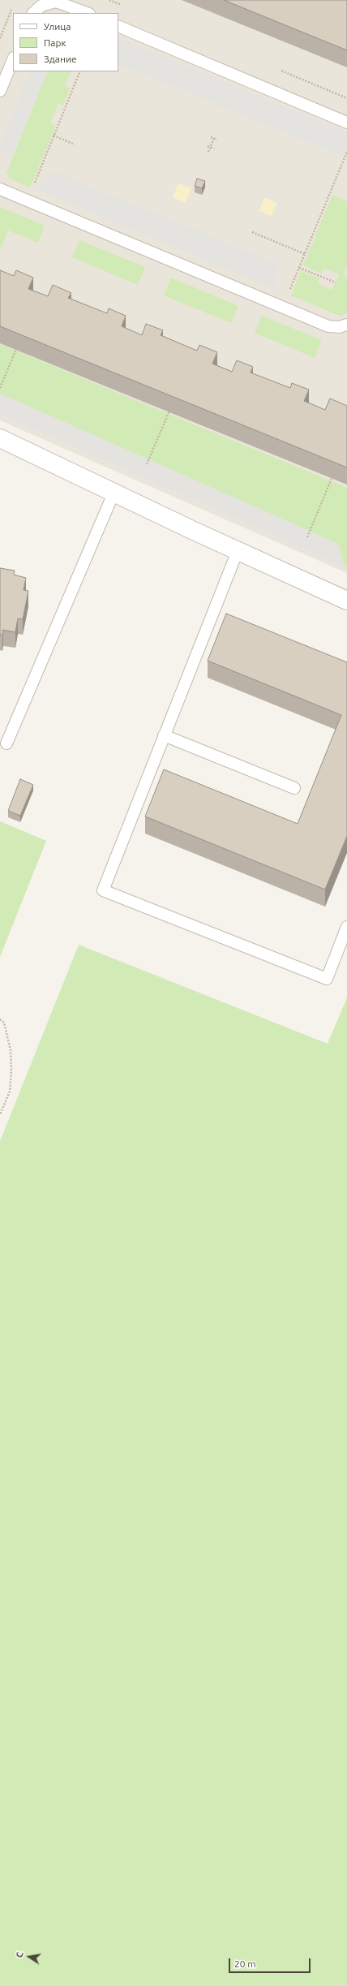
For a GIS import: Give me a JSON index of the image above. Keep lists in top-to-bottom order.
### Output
{
  "legend": ["Улица", "Парк", "Здание"],
  "scale_bar": "20 m",
  "north": "left"
}
